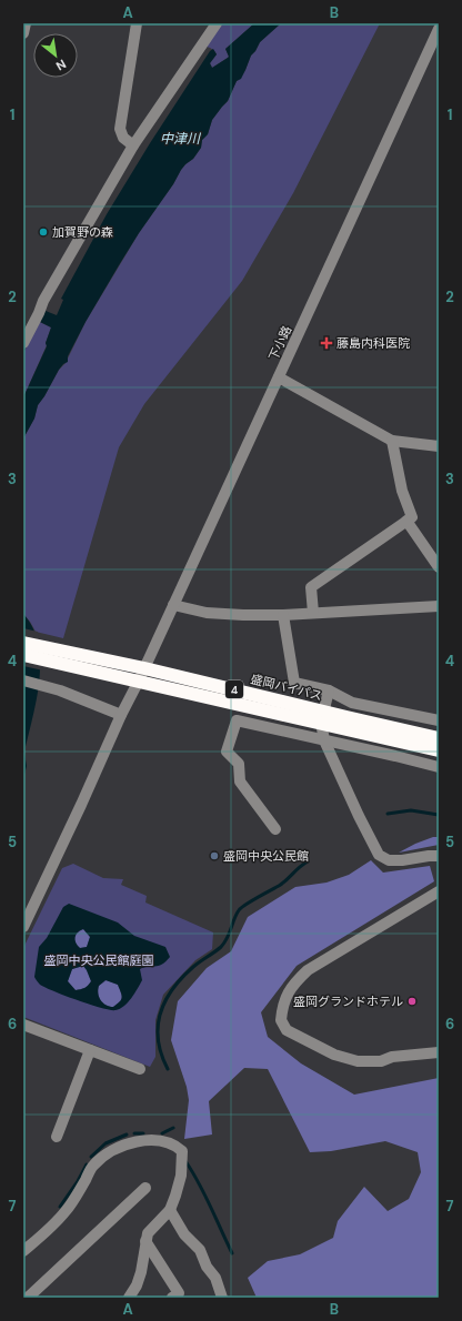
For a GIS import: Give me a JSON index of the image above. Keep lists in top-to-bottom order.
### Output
{
  "streets": {
    "highway": ["盛岡バイパス", "4"],
    "street": ["下小路"]
  },
  "crossings": [
    ["下小路", "盛岡バイパス"]
  ],
  "water": ["中津川"],
  "parks": ["盛岡中央公民館庭園"],
  "places": {
    "other": ["加賀野の森", "盛岡中央公民館", "盛岡グランドホテル"],
    "health": ["藤島内科医院"]
  },
  "north": "bottom right",
  "grid": {
    "columns": ["A", "B"],
    "rows": [
      "1",
      "2",
      "3",
      "4",
      "5",
      "6",
      "7"
    ]
  }
}
